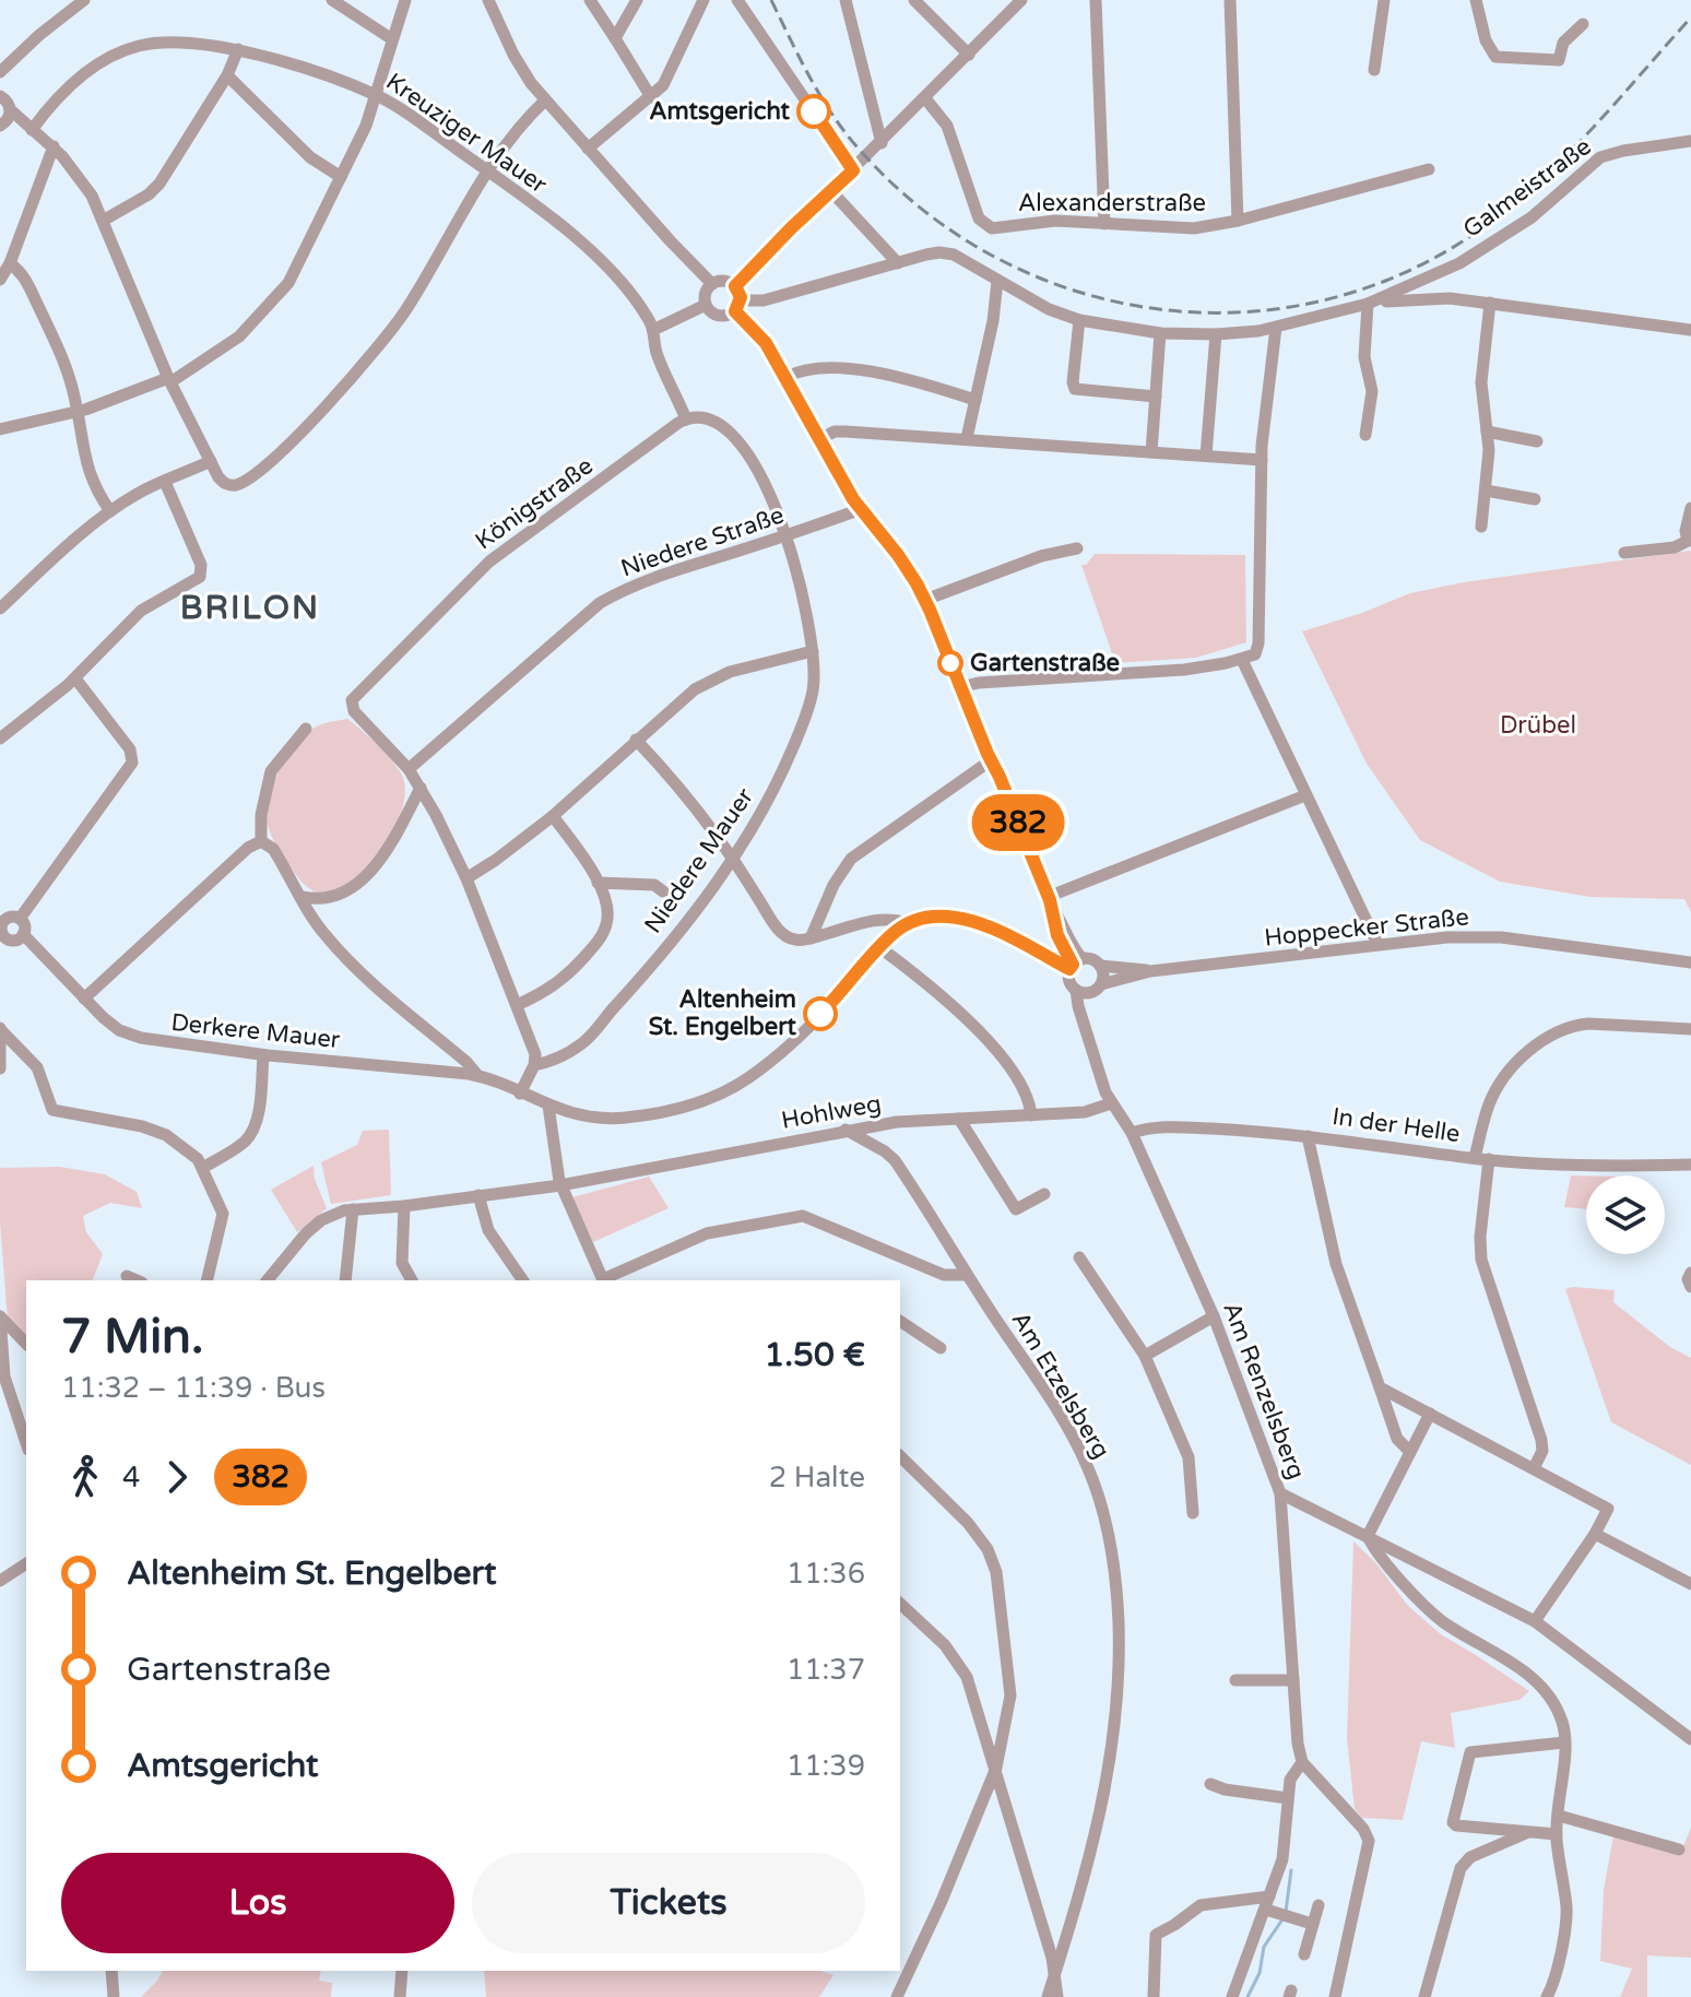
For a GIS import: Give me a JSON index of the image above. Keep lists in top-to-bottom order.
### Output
{
  "streets": {
    "street": [
      "Kreuziger Mauer",
      "Galmeistraße",
      "Alexanderstraße",
      "Königstraße",
      "Niedere Straße",
      "Niedere Mauer",
      "Hoppecker Straße",
      "Derkere Mauer",
      "Hohlweg",
      "In der Helle",
      "Am Etzelsberg",
      "Am Renzelsberg"
    ]
  },
  "crossings": [
    ["Königstraße", "Niedere Straße"],
    ["Königstraße", "Niedere Mauer"],
    ["Niedere Straße", "Niedere Mauer"],
    ["Hohlweg", "Am Etzelsberg"],
    ["In der Helle", "Am Renzelsberg"]
  ],
  "districts": ["BRILON"],
  "parks": ["Drübel"],
  "places": ["Amtsgericht", "Gartenstraße", "Altenheim St. Engelbert"],
  "lines": ["bus line 382"],
  "page": {
    "on_map": "382",
    "heading": ["7 Min.", "11:32 – 11:39 · Bus", "1.50 €"],
    "legs": ["4", "382", "2 Halte"],
    "list": [
      {
        "name": "Altenheim St. Engelbert",
        "value": "11:36"
      },
      {
        "name": "Gartenstraße",
        "value": "11:37"
      },
      {
        "name": "Amtsgericht",
        "value": "11:39"
      }
    ],
    "buttons": ["Los", "Tickets"]
  }
}
